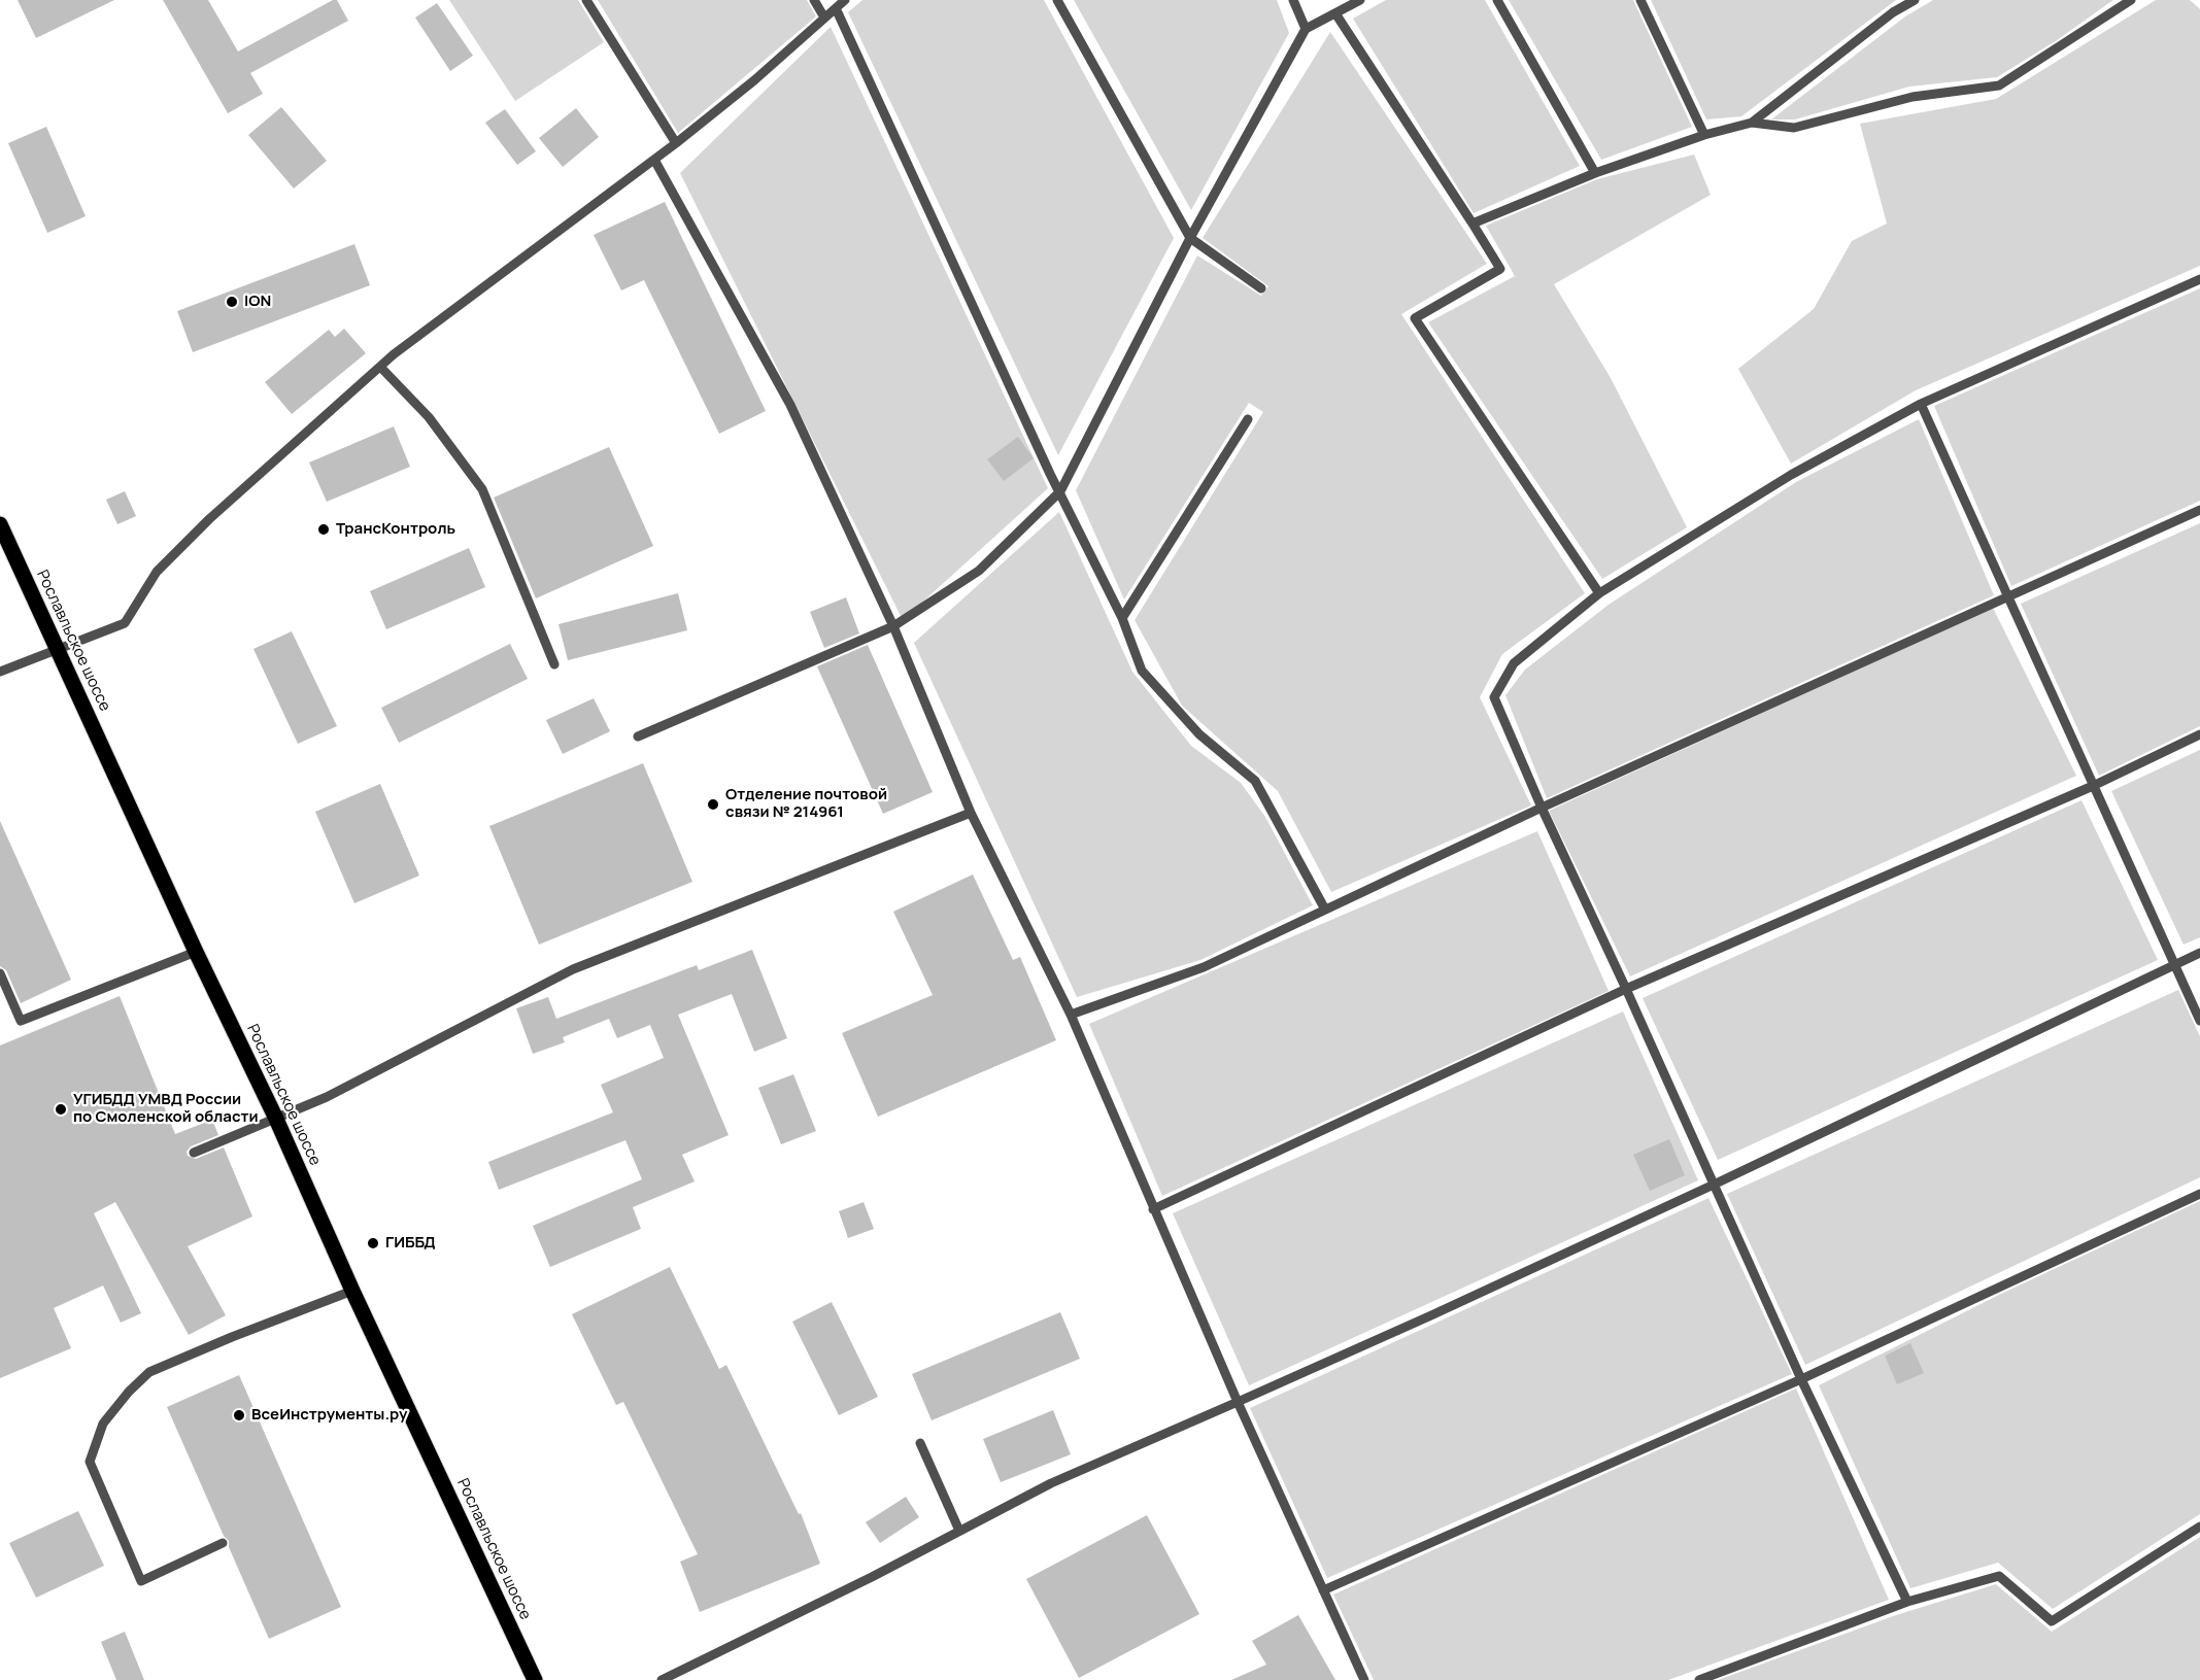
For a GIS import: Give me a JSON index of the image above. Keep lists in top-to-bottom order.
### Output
{
  "streets": {
    "main road": ["Рославльское шоссе"]
  },
  "places": [
    "ION",
    "ТрансКонтроль",
    "Отделение почтовой связи № 214961",
    "УГИБДД УМВД России по Смоленской области",
    "ГИББД",
    "ВсеИнструменты.ру"
  ]
}
